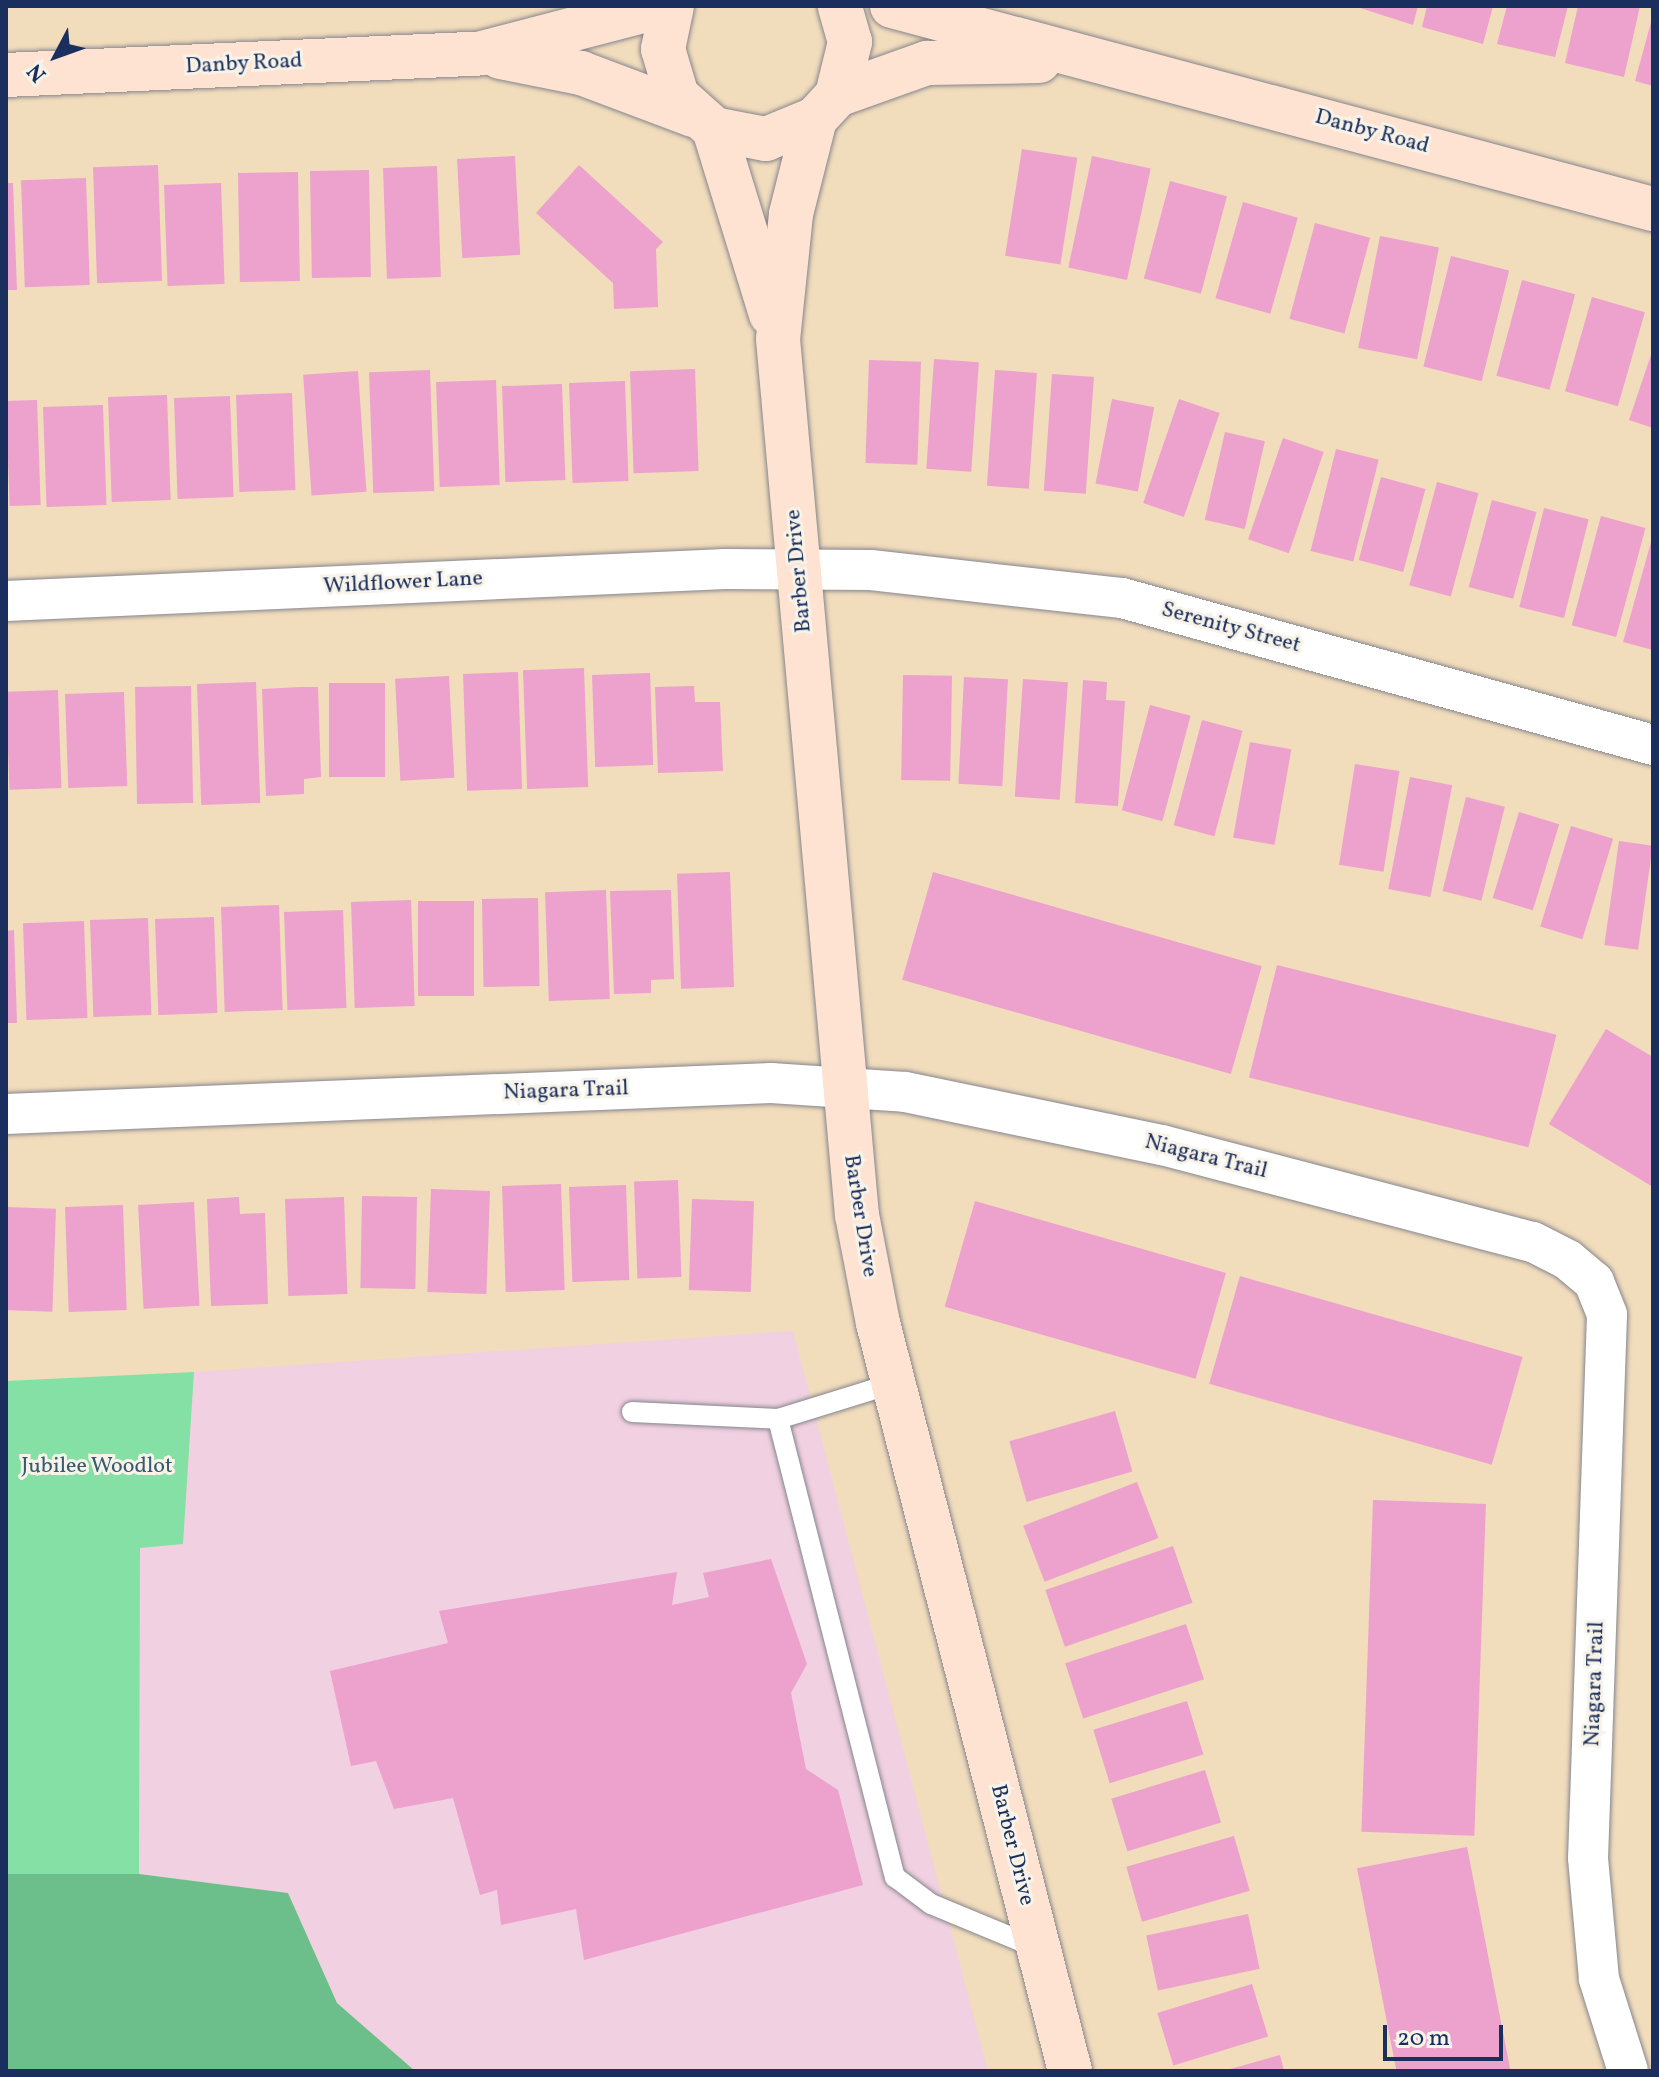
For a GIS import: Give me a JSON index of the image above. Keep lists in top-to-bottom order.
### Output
{
  "streets": {
    "street": [
      "Danby Road",
      "Barber Drive",
      "Wildflower Lane",
      "Serenity Street",
      "Niagara Trail"
    ]
  },
  "crossings": [
    ["Danby Road", "Barber Drive"],
    ["Barber Drive", "Wildflower Lane"],
    ["Barber Drive", "Serenity Street"],
    ["Barber Drive", "Niagara Trail"],
    ["Wildflower Lane", "Serenity Street"]
  ],
  "parks": ["Jubilee Woodlot"],
  "scale_bar": "20 m",
  "north": "bottom left"
}
